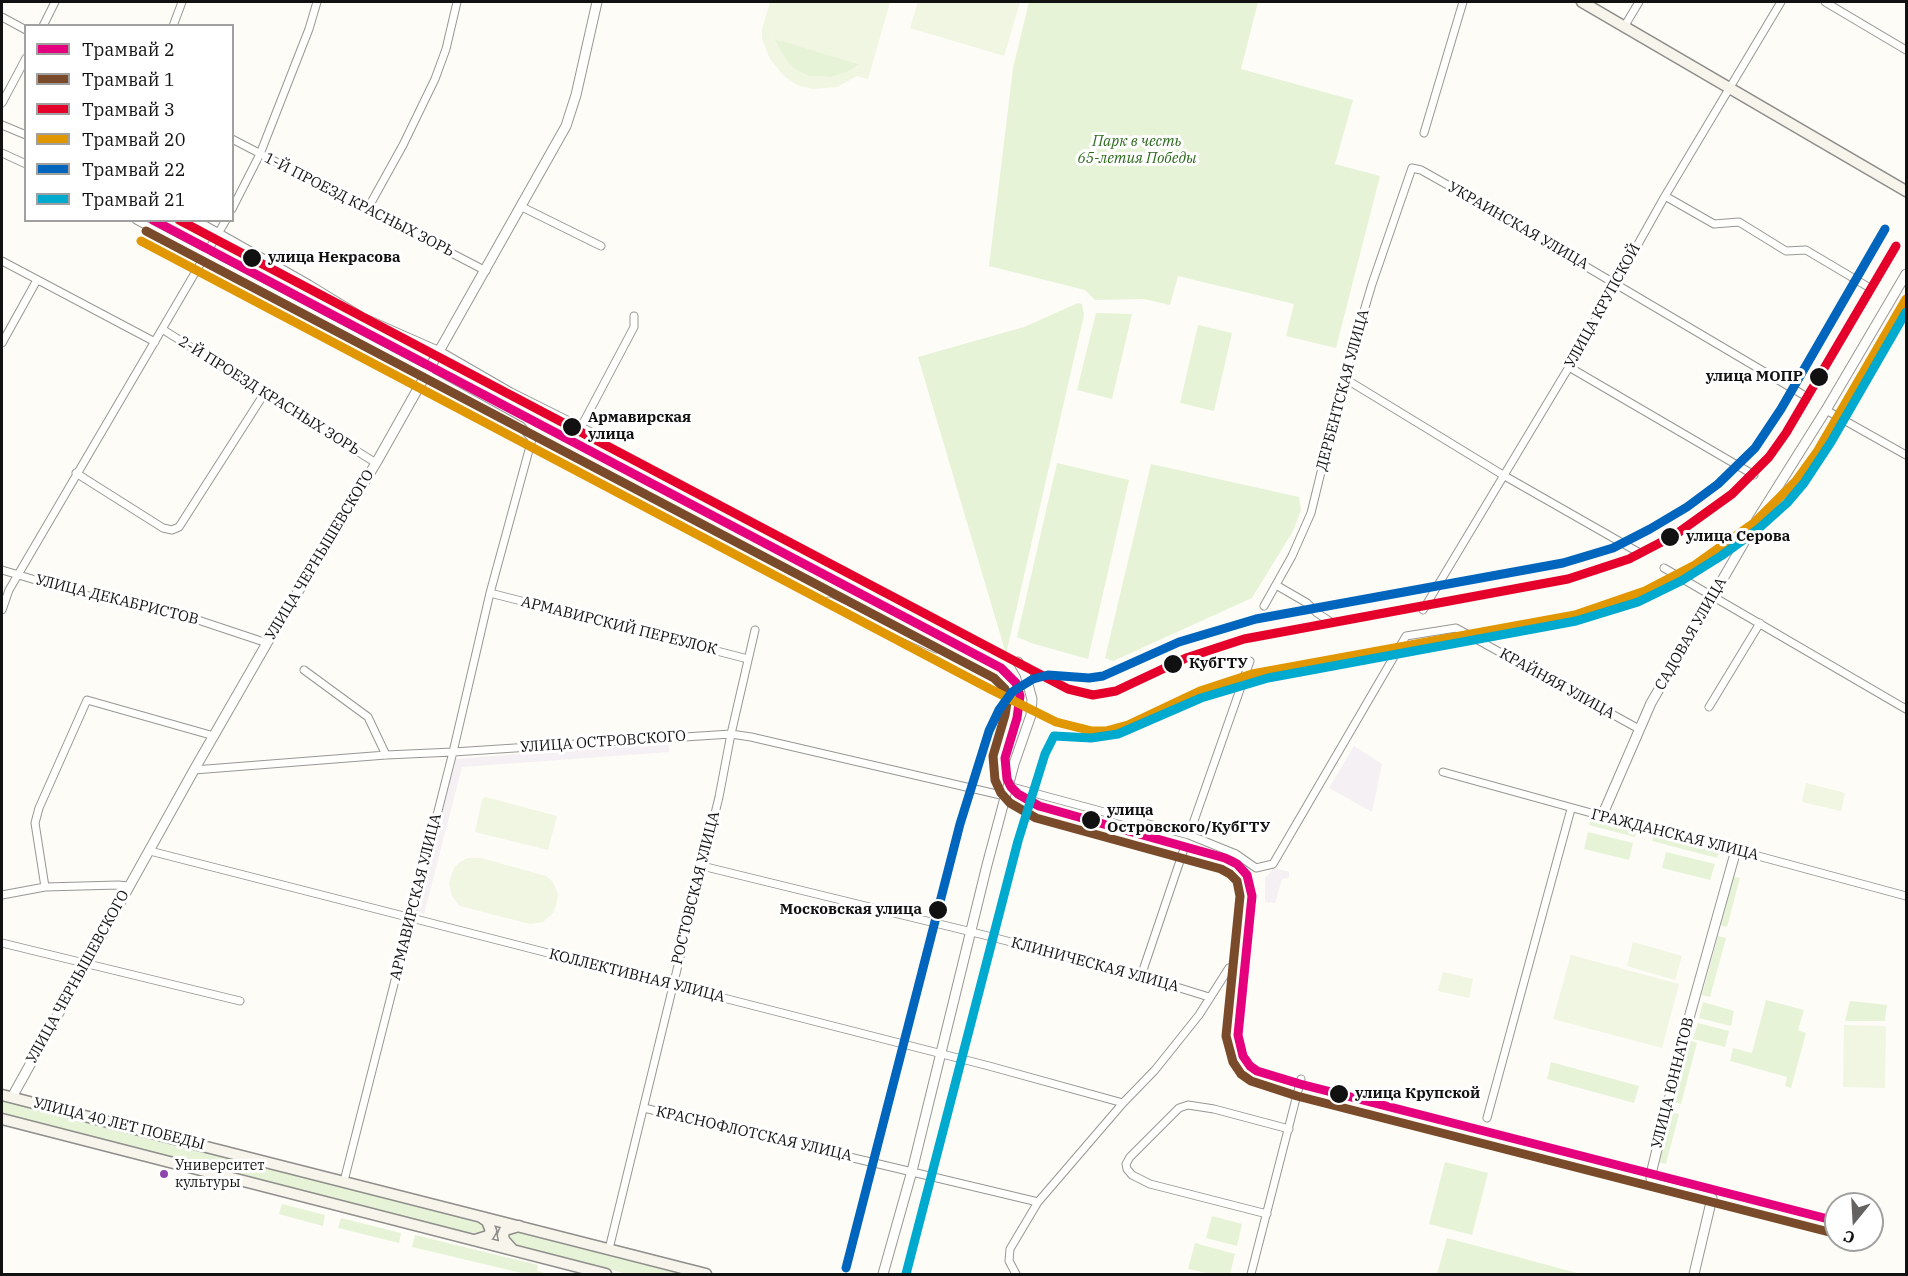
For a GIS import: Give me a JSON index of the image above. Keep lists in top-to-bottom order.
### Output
{
  "streets": {
    "main road": ["УЛИЦА 40 ЛЕТ ПОБЕДЫ"],
    "street": [
      "1-Й ПРОЕЗД КРАСНЫХ ЗОРЬ",
      "УКРАИНСКАЯ УЛИЦА",
      "УЛИЦА КРУПСКОЙ",
      "ДЕРБЕНТСКАЯ УЛИЦА",
      "2-Й ПРОЕЗД КРАСНЫХ ЗОРЬ",
      "УЛИЦА ЧЕРНЫШЕВСКОГО",
      "УЛИЦА ДЕКАБРИСТОВ",
      "АРМАВИРСКИЙ ПЕРЕУЛОК",
      "САДОВАЯ УЛИЦА",
      "КРАЙНЯЯ УЛИЦА",
      "УЛИЦА ОСТРОВСКОГО",
      "ГРАЖДАНСКАЯ УЛИЦА",
      "РОСТОВСКАЯ УЛИЦА",
      "АРМАВИРСКАЯ УЛИЦА",
      "КЛИНИЧЕСКАЯ УЛИЦА",
      "КОЛЛЕКТИВНАЯ УЛИЦА",
      "УЛИЦА ЮННАТОВ",
      "КРАСНОФЛОТСКАЯ УЛИЦА"
    ]
  },
  "crossings": [
    ["1-Й ПРОЕЗД КРАСНЫХ ЗОРЬ", "УЛИЦА ЧЕРНЫШЕВСКОГО"],
    ["УКРАИНСКАЯ УЛИЦА", "УЛИЦА КРУПСКОЙ"],
    ["УКРАИНСКАЯ УЛИЦА", "ДЕРБЕНТСКАЯ УЛИЦА"],
    ["2-Й ПРОЕЗД КРАСНЫХ ЗОРЬ", "УЛИЦА ЧЕРНЫШЕВСКОГО"],
    ["УЛИЦА ЧЕРНЫШЕВСКОГО", "УЛИЦА ДЕКАБРИСТОВ"],
    ["УЛИЦА ЧЕРНЫШЕВСКОГО", "УЛИЦА ОСТРОВСКОГО"],
    ["УЛИЦА ЧЕРНЫШЕВСКОГО", "АРМАВИРСКАЯ УЛИЦА"],
    ["УЛИЦА ЧЕРНЫШЕВСКОГО", "КОЛЛЕКТИВНАЯ УЛИЦА"],
    ["УЛИЦА ЧЕРНЫШЕВСКОГО", "УЛИЦА 40 ЛЕТ ПОБЕДЫ"],
    ["АРМАВИРСКИЙ ПЕРЕУЛОК", "РОСТОВСКАЯ УЛИЦА"],
    ["АРМАВИРСКИЙ ПЕРЕУЛОК", "АРМАВИРСКАЯ УЛИЦА"],
    ["САДОВАЯ УЛИЦА", "КРАЙНЯЯ УЛИЦА"],
    ["САДОВАЯ УЛИЦА", "ГРАЖДАНСКАЯ УЛИЦА"],
    ["УЛИЦА ОСТРОВСКОГО", "РОСТОВСКАЯ УЛИЦА"],
    ["УЛИЦА ОСТРОВСКОГО", "АРМАВИРСКАЯ УЛИЦА"],
    ["ГРАЖДАНСКАЯ УЛИЦА", "УЛИЦА ЮННАТОВ"],
    ["РОСТОВСКАЯ УЛИЦА", "КЛИНИЧЕСКАЯ УЛИЦА"],
    ["РОСТОВСКАЯ УЛИЦА", "КОЛЛЕКТИВНАЯ УЛИЦА"],
    ["РОСТОВСКАЯ УЛИЦА", "УЛИЦА 40 ЛЕТ ПОБЕДЫ"],
    ["РОСТОВСКАЯ УЛИЦА", "КРАСНОФЛОТСКАЯ УЛИЦА"],
    ["АРМАВИРСКАЯ УЛИЦА", "КОЛЛЕКТИВНАЯ УЛИЦА"],
    ["АРМАВИРСКАЯ УЛИЦА", "УЛИЦА 40 ЛЕТ ПОБЕДЫ"]
  ],
  "parks": ["Парк в честь 65-летия Победы"],
  "places": [
    "улица Некрасова",
    "улица МОПР",
    "Армавирская улица",
    "улица Серова",
    "КубГТУ",
    "улица Островского/КубГТУ",
    "Московская улица",
    "улица Крупской",
    "Университет культуры"
  ],
  "lines": [
    "tram line 2",
    "tram line 3",
    "tram line 22",
    "tram line 1",
    "tram line 20",
    "tram line 21"
  ],
  "legend": [
    "Трамвай 2",
    "Трамвай 1",
    "Трамвай 3",
    "Трамвай 20",
    "Трамвай 22",
    "Трамвай 21"
  ],
  "north": "bottom"
}
